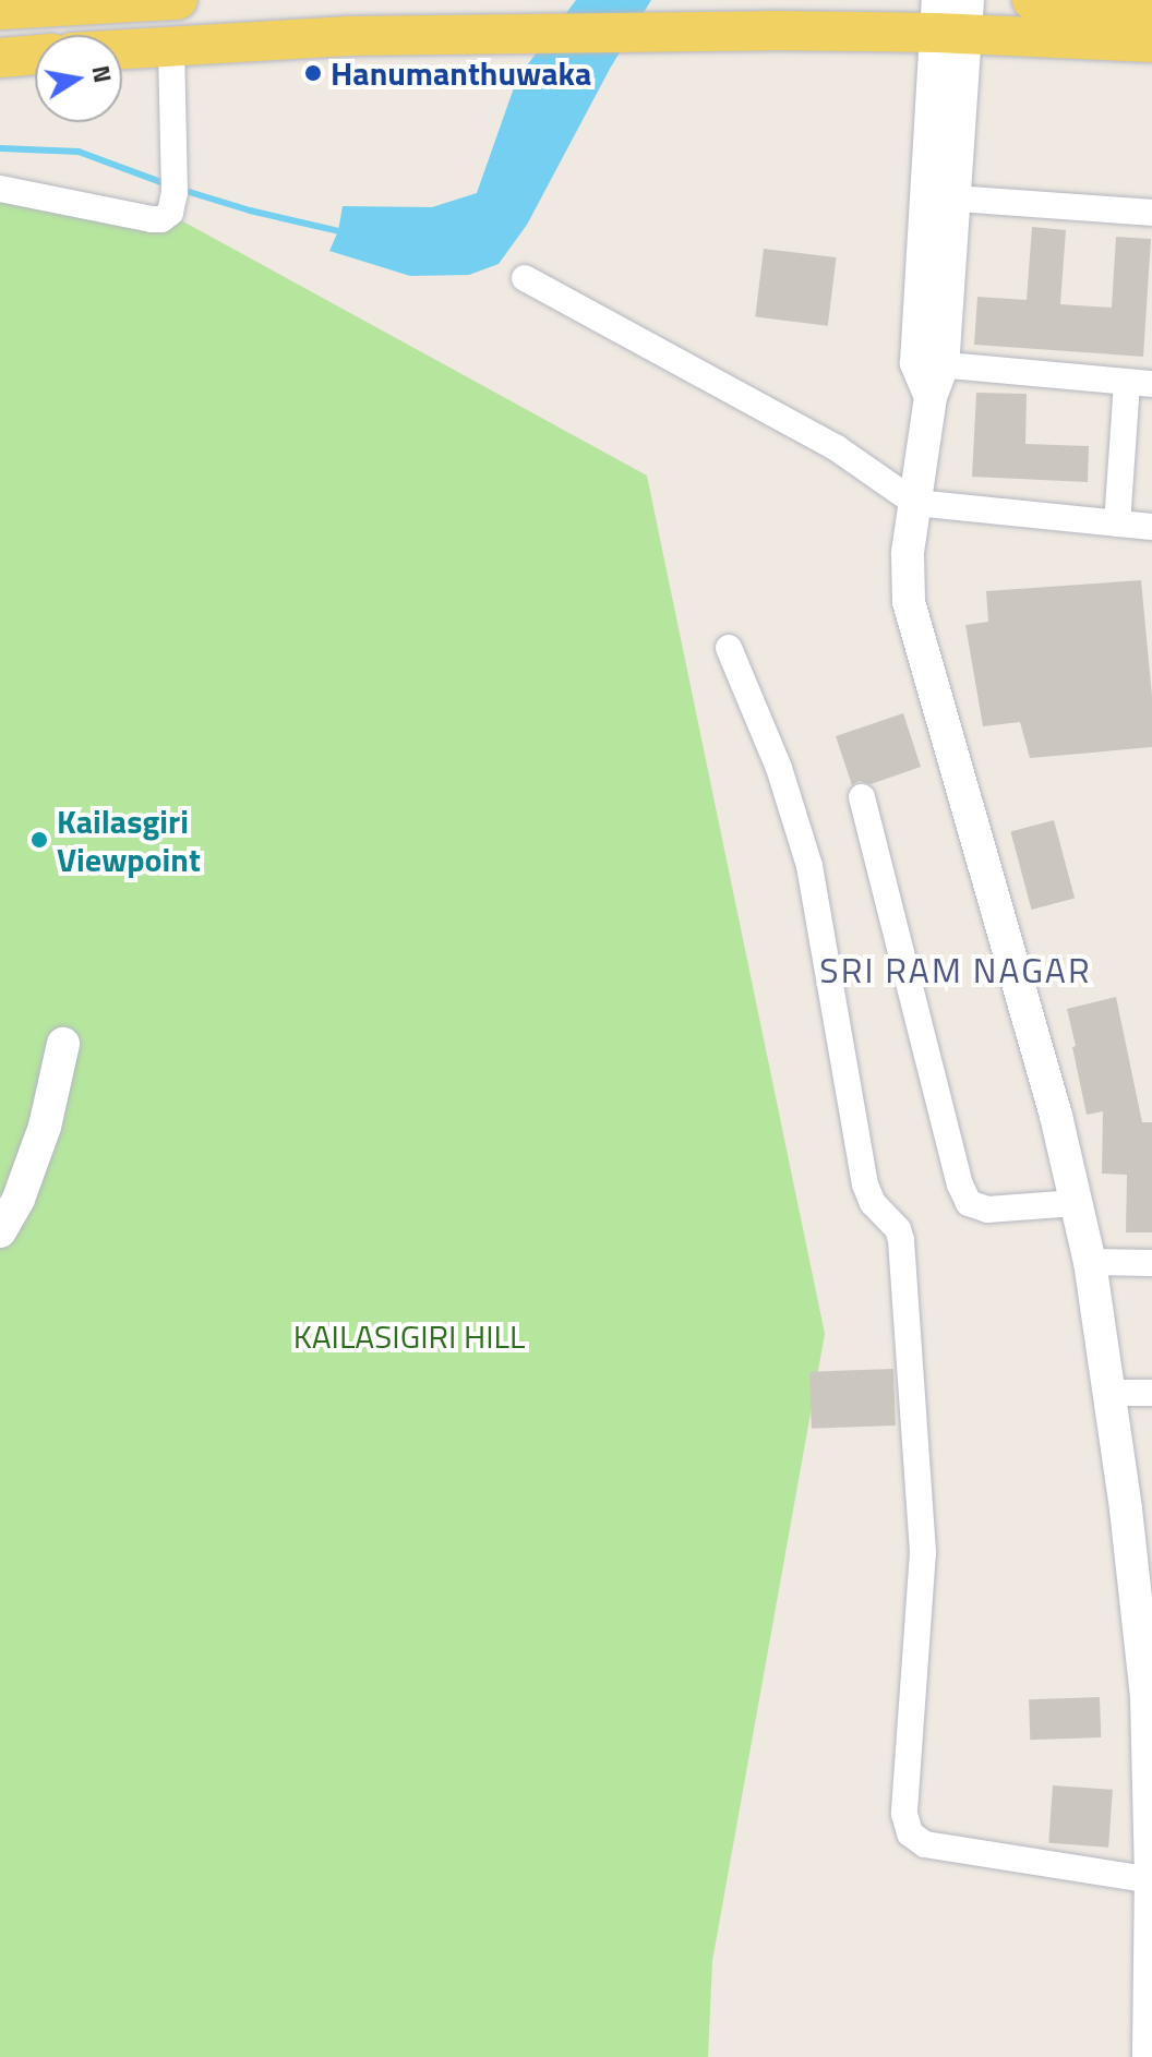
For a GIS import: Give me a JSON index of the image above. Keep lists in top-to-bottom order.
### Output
{
  "districts": ["SRI RAM NAGAR"],
  "parks": ["KAILASIGIRI HILL"],
  "places": ["Hanumanthuwaka", "Kailasgiri Viewpoint"],
  "north": "right"
}
